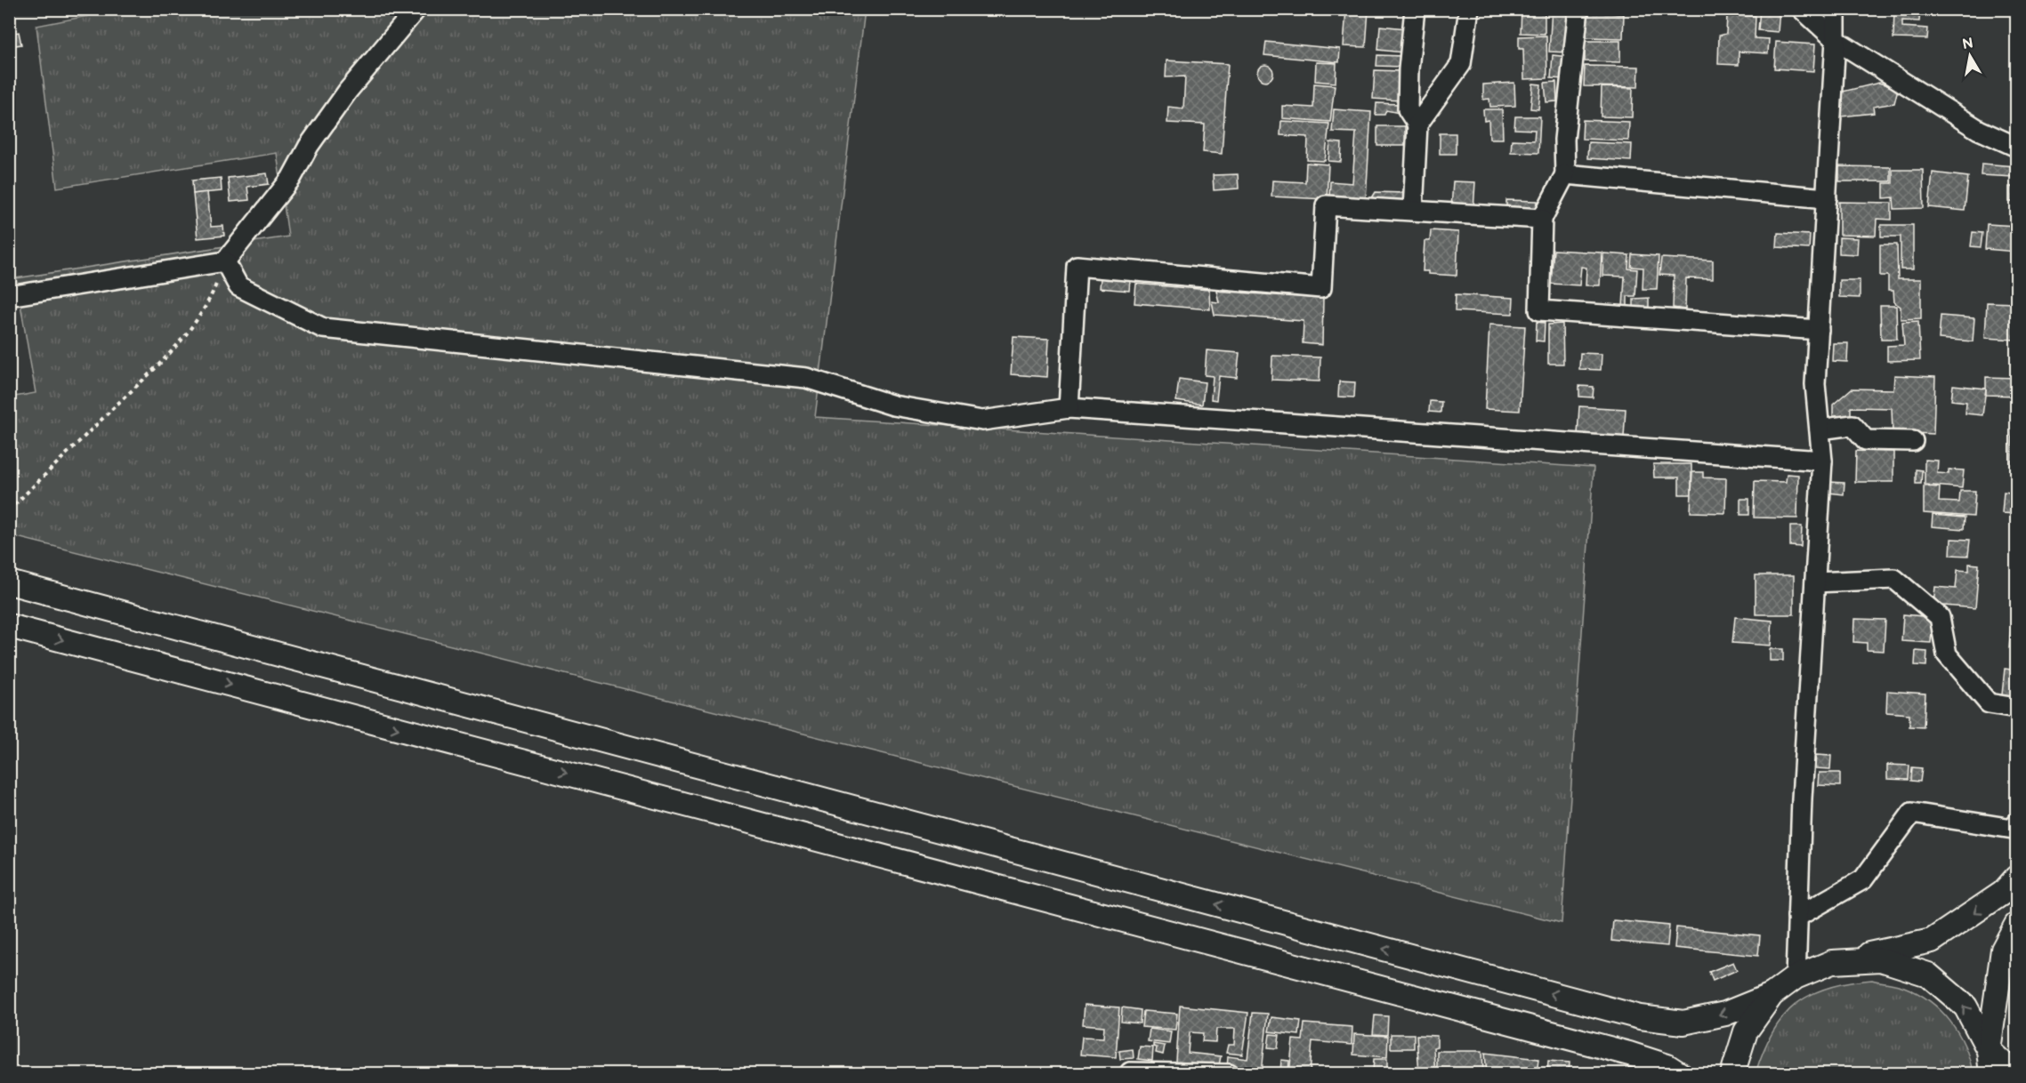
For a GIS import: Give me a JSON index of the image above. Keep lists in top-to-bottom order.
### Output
{
  "north": "top"
}
